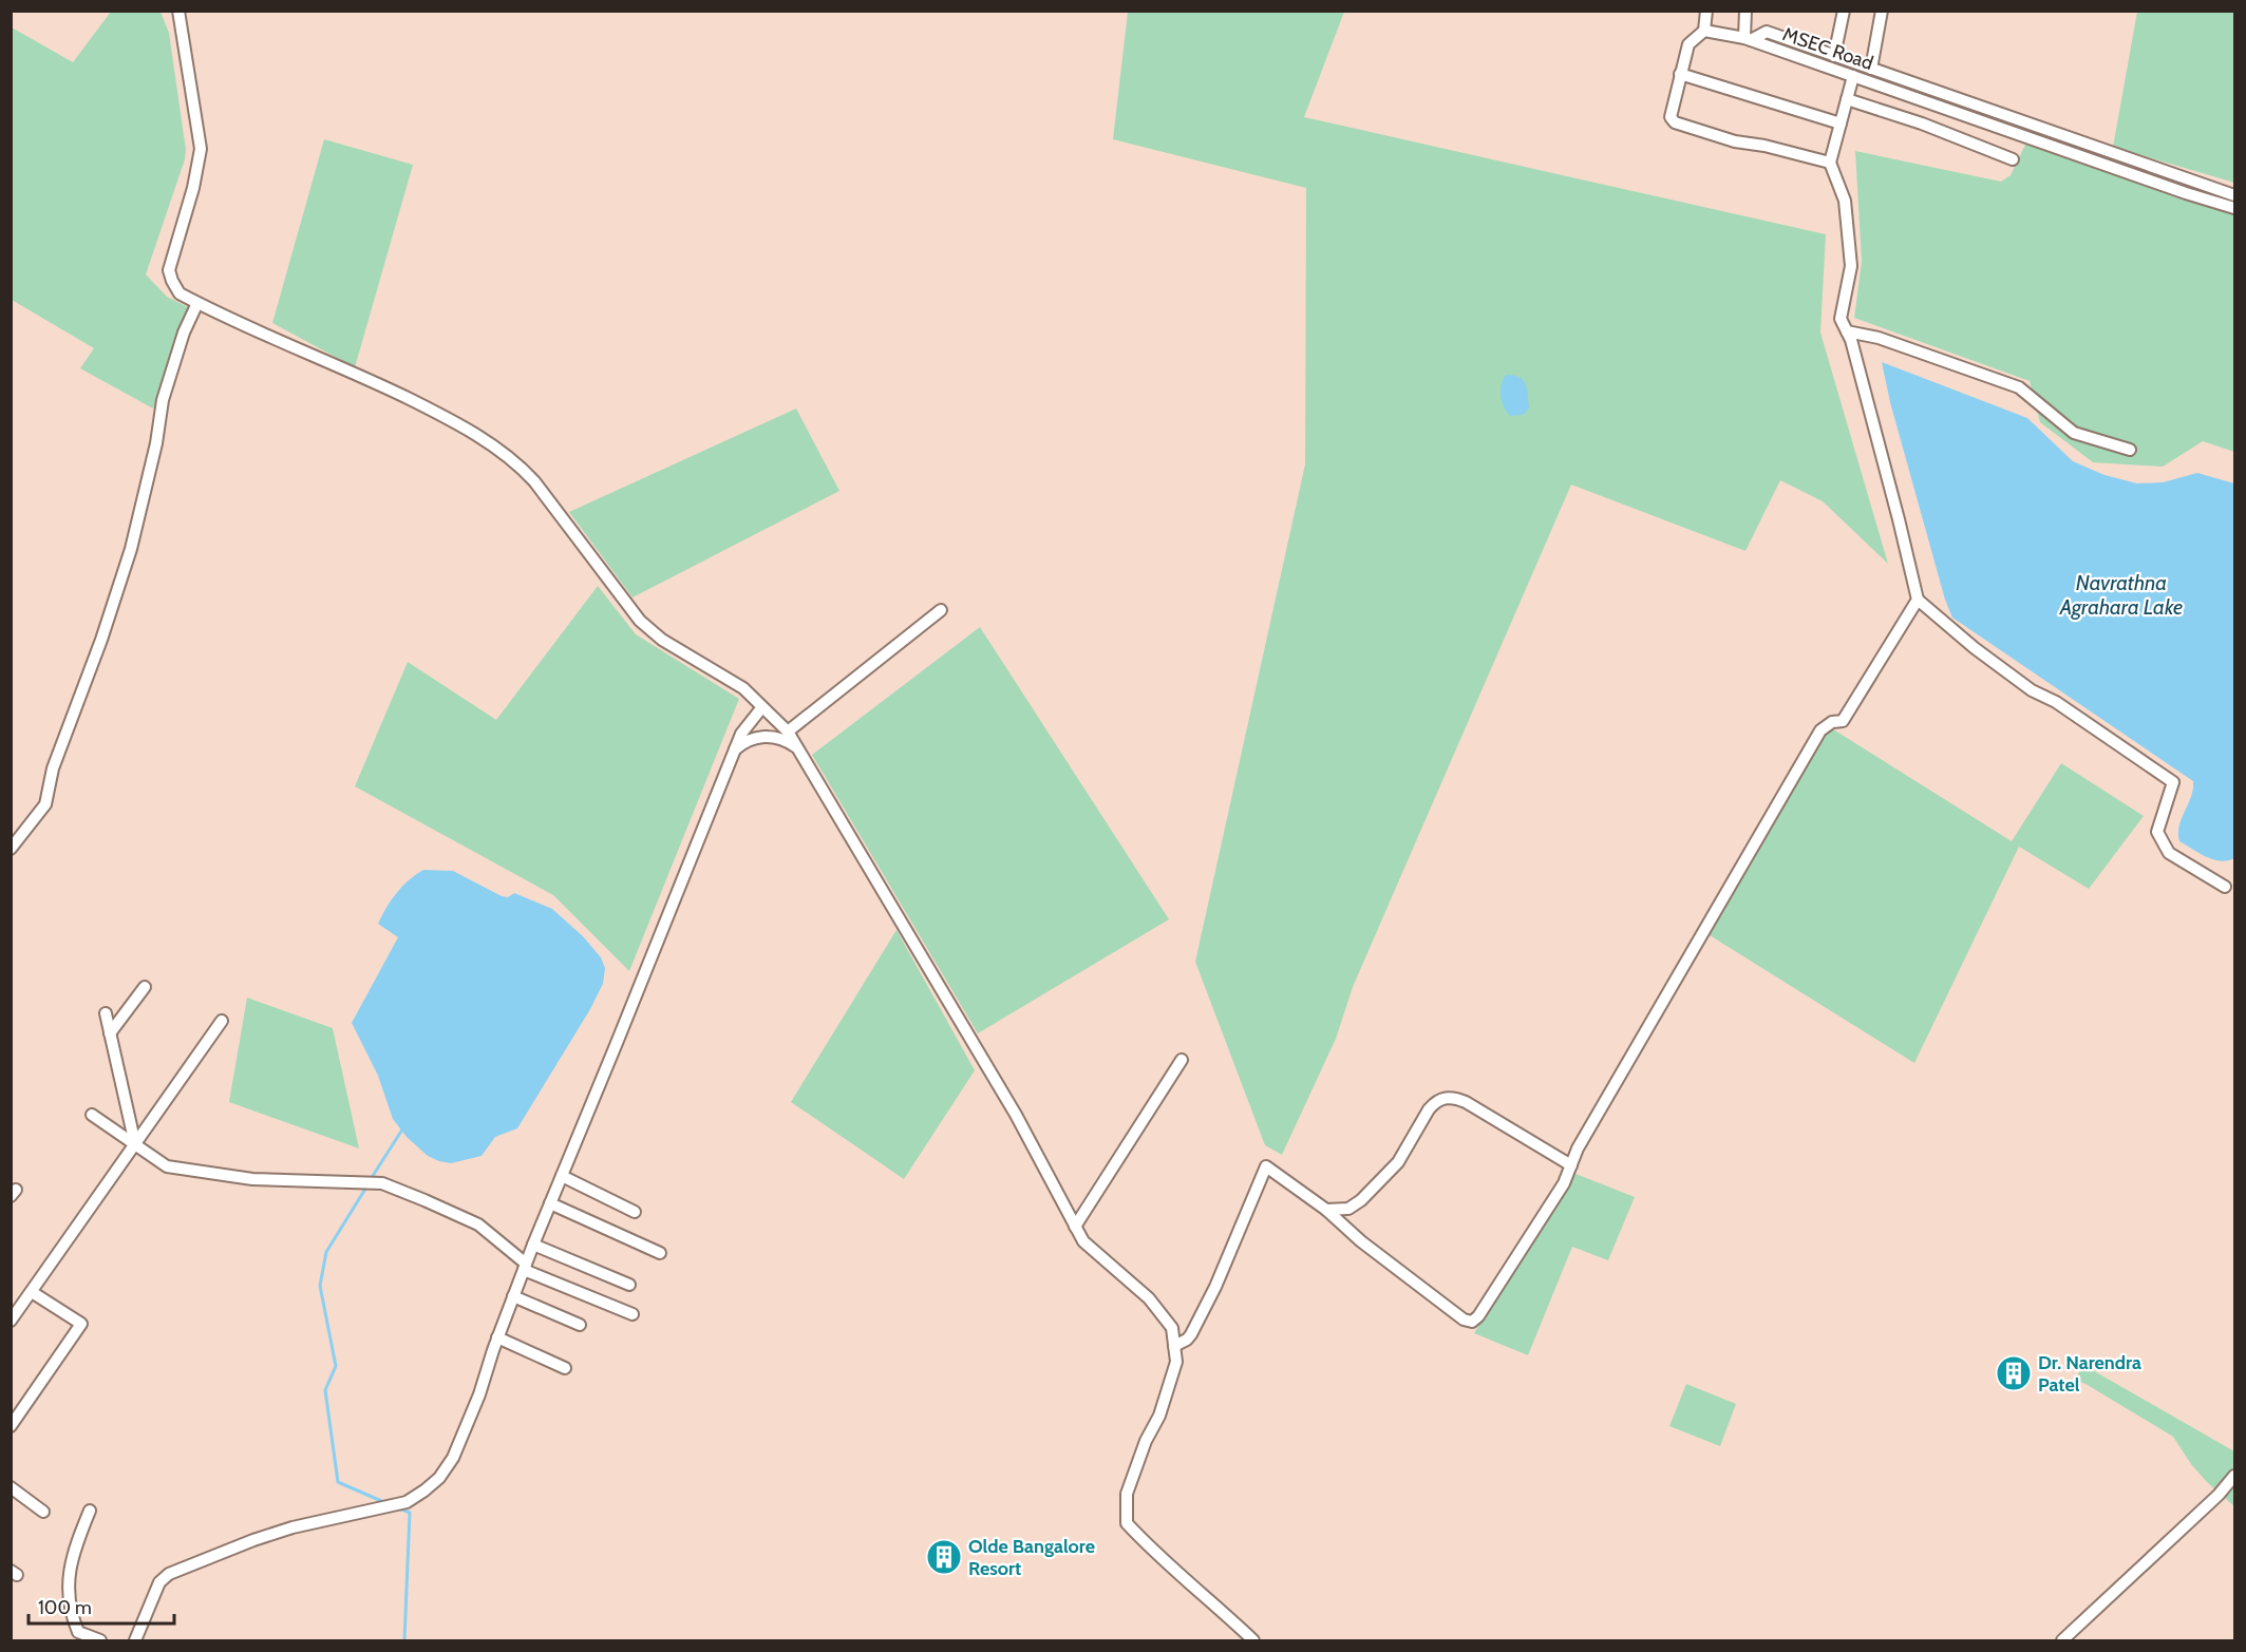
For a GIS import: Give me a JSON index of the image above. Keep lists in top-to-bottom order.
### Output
{
  "streets": {
    "street": ["MSEC Road"]
  },
  "water": ["Navrathna Agrahara Lake"],
  "places": {
    "building": ["Dr. Narendra Patel", "Olde Bangalore Resort"]
  },
  "scale_bar": "100 m"
}
